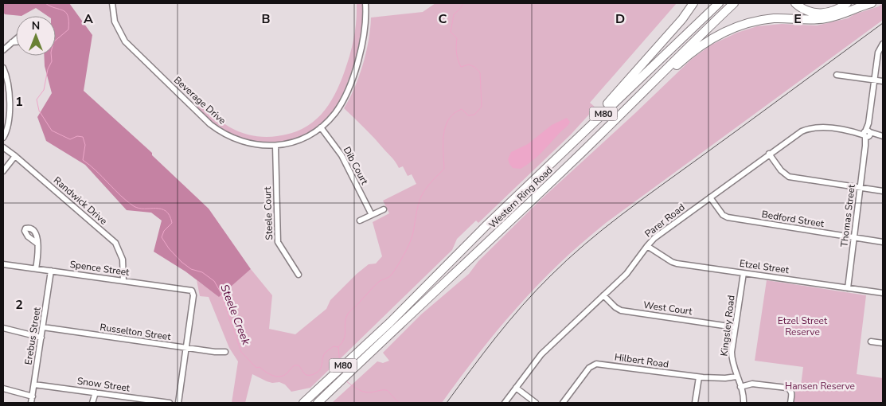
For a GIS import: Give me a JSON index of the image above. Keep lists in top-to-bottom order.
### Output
{
  "streets": {
    "highway": ["M80", "Western Ring Road"],
    "street": [
      "Beverage Drive",
      "Dib Court",
      "Randwick Drive",
      "Steele Court",
      "Thomas Street",
      "Bedford Street",
      "Parer Road",
      "Etzel Street",
      "Spence Street",
      "West Court",
      "Kingsley Road",
      "Russelton Street",
      "Erebus Street",
      "Hilbert Road",
      "Snow Street"
    ]
  },
  "crossings": [
    ["Beverage Drive", "Dib Court"],
    ["Beverage Drive", "Steele Court"],
    ["Randwick Drive", "Spence Street"],
    ["Thomas Street", "Bedford Street"],
    ["Thomas Street", "Parer Road"],
    ["Thomas Street", "Etzel Street"],
    ["Bedford Street", "Parer Road"],
    ["Parer Road", "Etzel Street"],
    ["Parer Road", "West Court"],
    ["Etzel Street", "Kingsley Road"],
    ["Spence Street", "Russelton Street"],
    ["Spence Street", "Erebus Street"],
    ["West Court", "Kingsley Road"],
    ["Kingsley Road", "Hilbert Road"],
    ["Russelton Street", "Erebus Street"],
    ["Erebus Street", "Snow Street"]
  ],
  "water": ["Steele Creek"],
  "parks": ["Etzel Street Reserve", "Hansen Reserve"],
  "north": "top",
  "grid": {
    "columns": [
      "A",
      "B",
      "C",
      "D",
      "E"
    ],
    "rows": ["1", "2"]
  }
}
